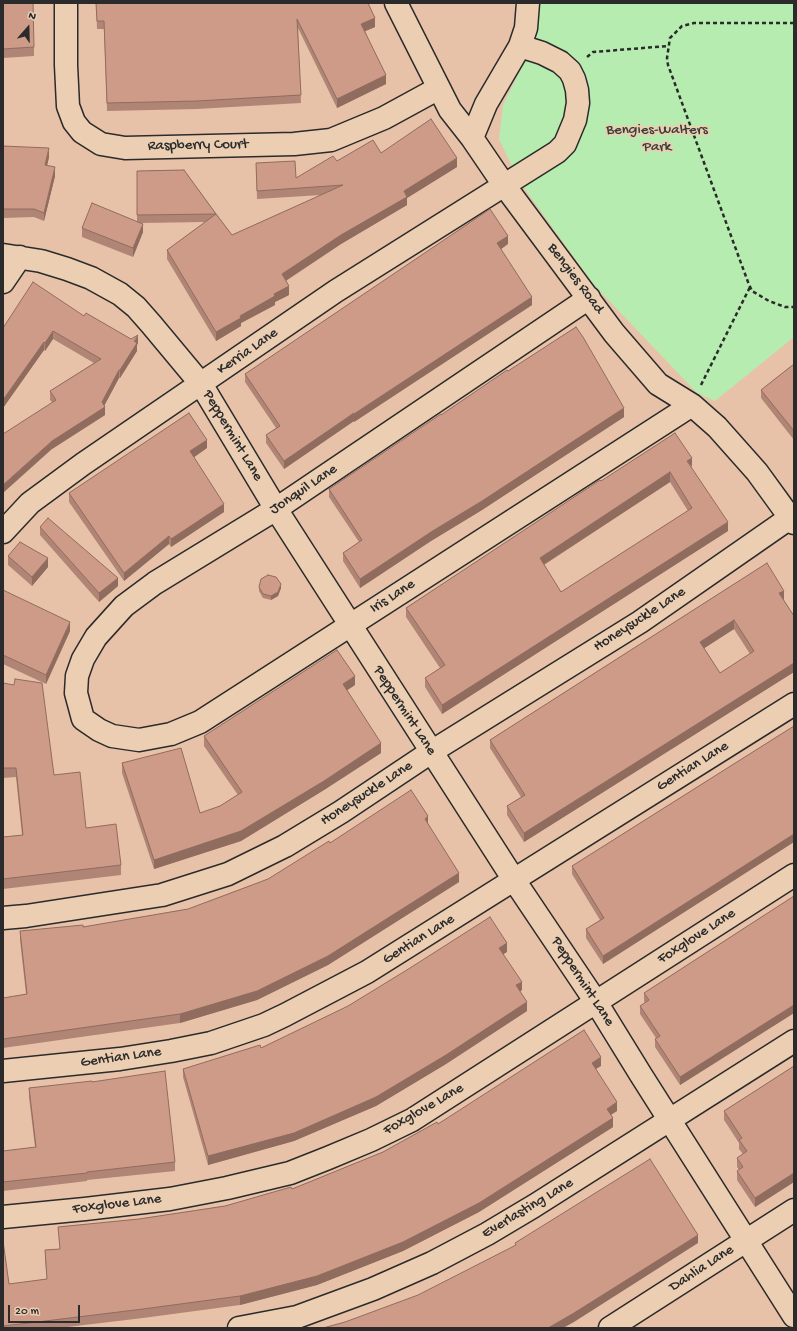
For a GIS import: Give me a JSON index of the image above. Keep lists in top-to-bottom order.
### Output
{
  "streets": {
    "street": [
      "Raspberry Court",
      "Bengies Road",
      "Kerria Lane",
      "Peppermint Lane",
      "Jonquil Lane",
      "Iris Lane",
      "Honeysuckle Lane",
      "Gentian Lane",
      "Foxglove Lane",
      "Everlasting Lane",
      "Dahlia Lane"
    ]
  },
  "crossings": [
    ["Raspberry Court", "Bengies Road"],
    ["Bengies Road", "Kerria Lane"],
    ["Bengies Road", "Jonquil Lane"],
    ["Bengies Road", "Iris Lane"],
    ["Bengies Road", "Honeysuckle Lane"],
    ["Kerria Lane", "Peppermint Lane"],
    ["Peppermint Lane", "Jonquil Lane"],
    ["Peppermint Lane", "Iris Lane"],
    ["Peppermint Lane", "Honeysuckle Lane"],
    ["Peppermint Lane", "Gentian Lane"],
    ["Peppermint Lane", "Foxglove Lane"],
    ["Peppermint Lane", "Everlasting Lane"],
    ["Peppermint Lane", "Dahlia Lane"],
    ["Jonquil Lane", "Iris Lane"]
  ],
  "parks": ["Bengies-Walters Park"],
  "scale_bar": "20 m",
  "north": "top"
}
